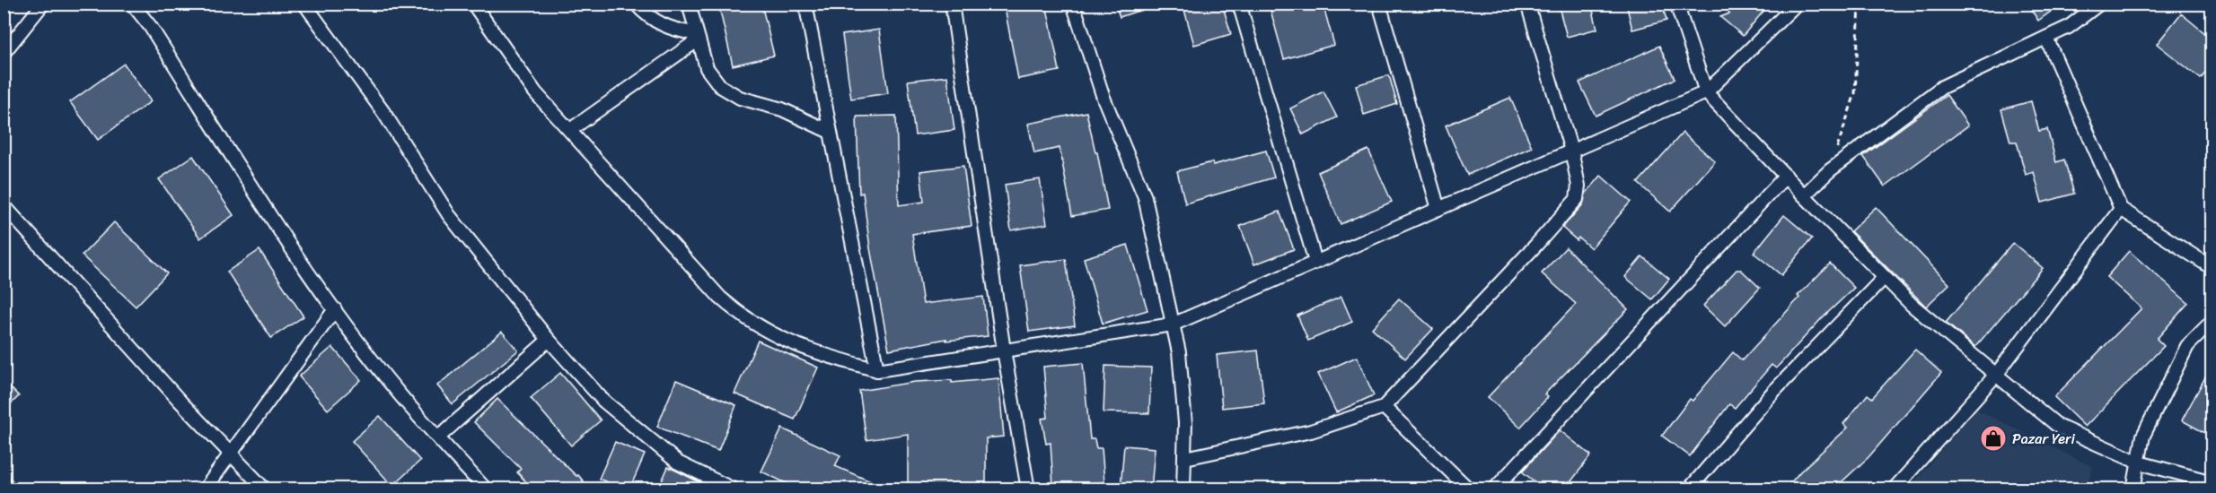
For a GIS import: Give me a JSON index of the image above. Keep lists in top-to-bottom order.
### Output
{
  "places": {
    "shop": ["Pazar Yeri"]
  }
}
